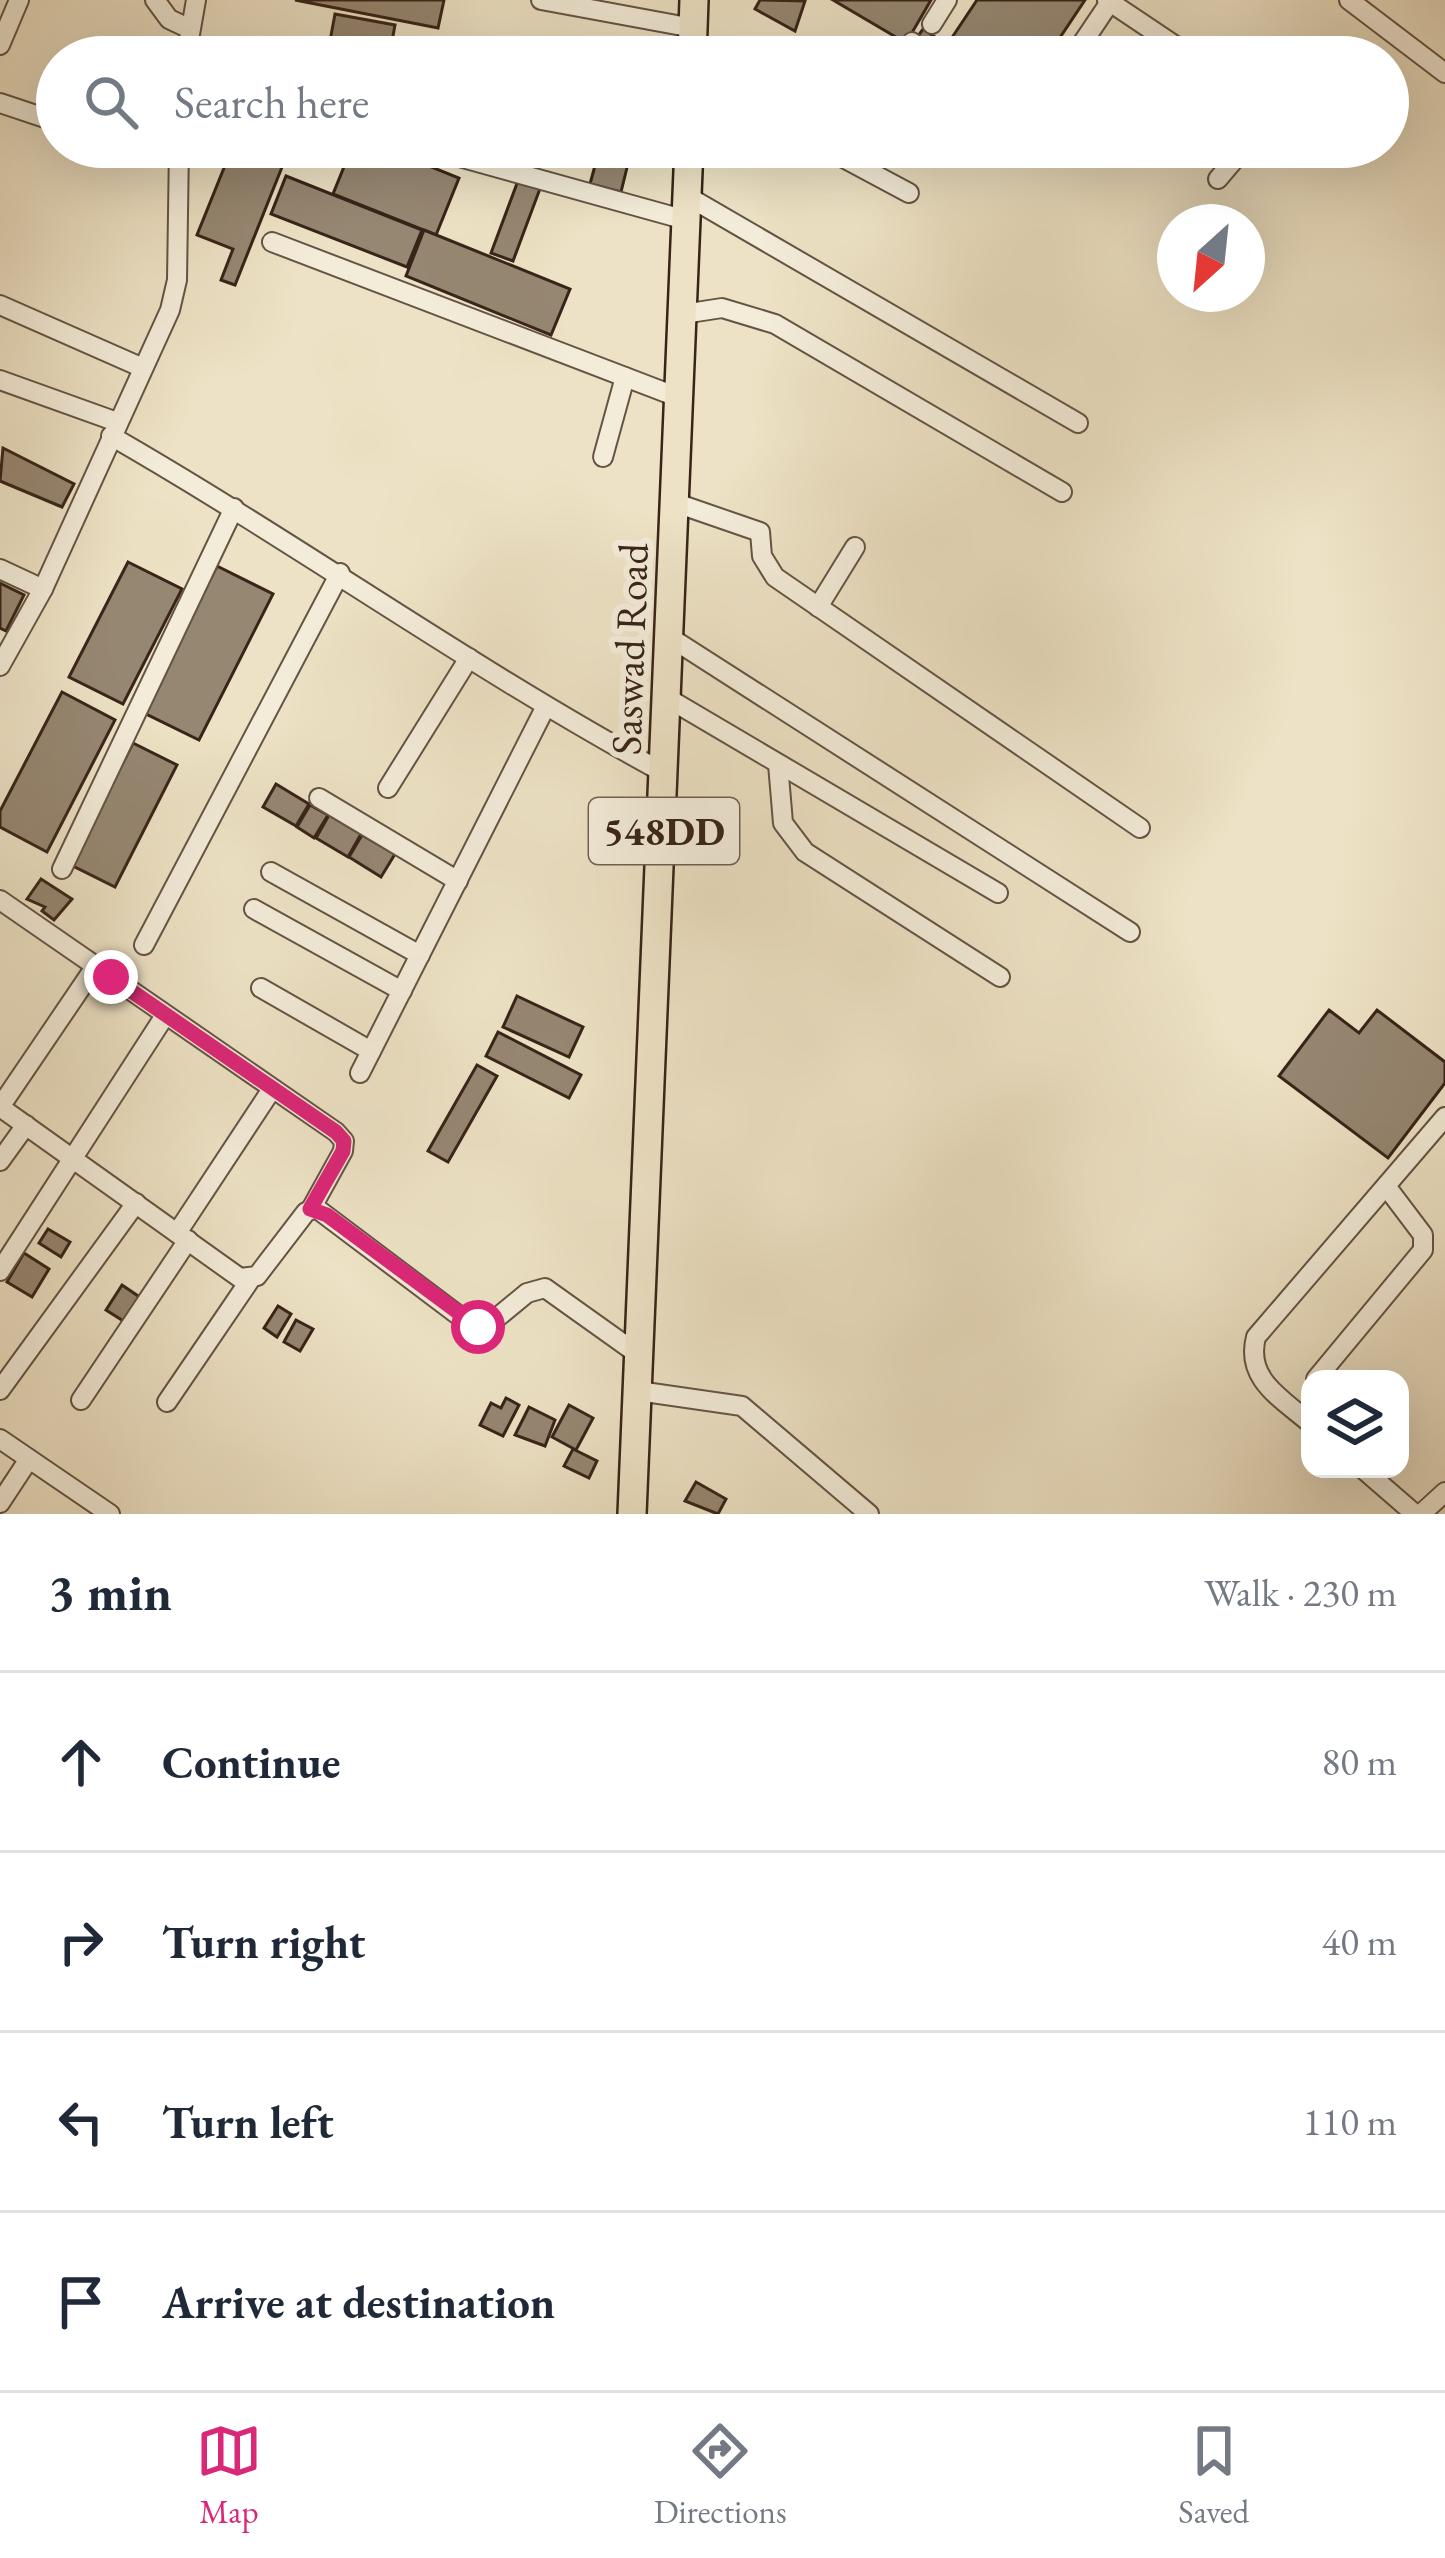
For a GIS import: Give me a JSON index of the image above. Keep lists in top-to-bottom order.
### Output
{
  "streets": {
    "highway": ["Saswad Road", "548DD"]
  },
  "north": "bottom left",
  "page": {
    "search": "Search here",
    "heading": ["3 min", "Walk · 230 m"],
    "list": [
      ["Continue", "80 m"],
      ["Turn right", "40 m"],
      ["Turn left", "110 m"],
      "Arrive at destination"
    ],
    "nav": ["Map", "Directions", "Saved"]
  }
}
